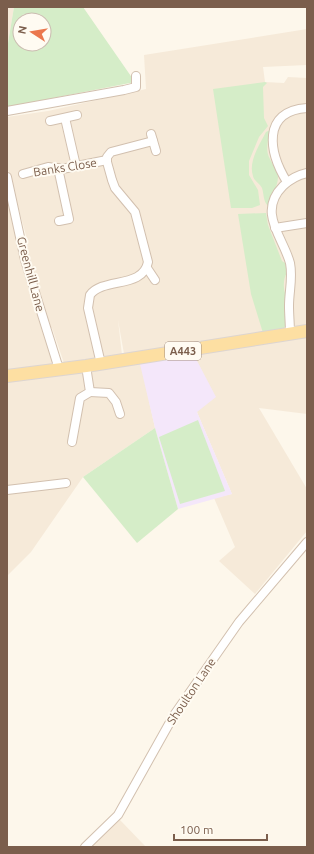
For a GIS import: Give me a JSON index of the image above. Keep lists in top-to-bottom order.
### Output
{
  "streets": {
    "main road": ["A443"],
    "street": ["Banks Close", "Greenhill Lane", "Shoulton Lane"]
  },
  "crossings": [
    ["Greenhill Lane", "A443"]
  ],
  "scale_bar": "100 m",
  "north": "left"
}
